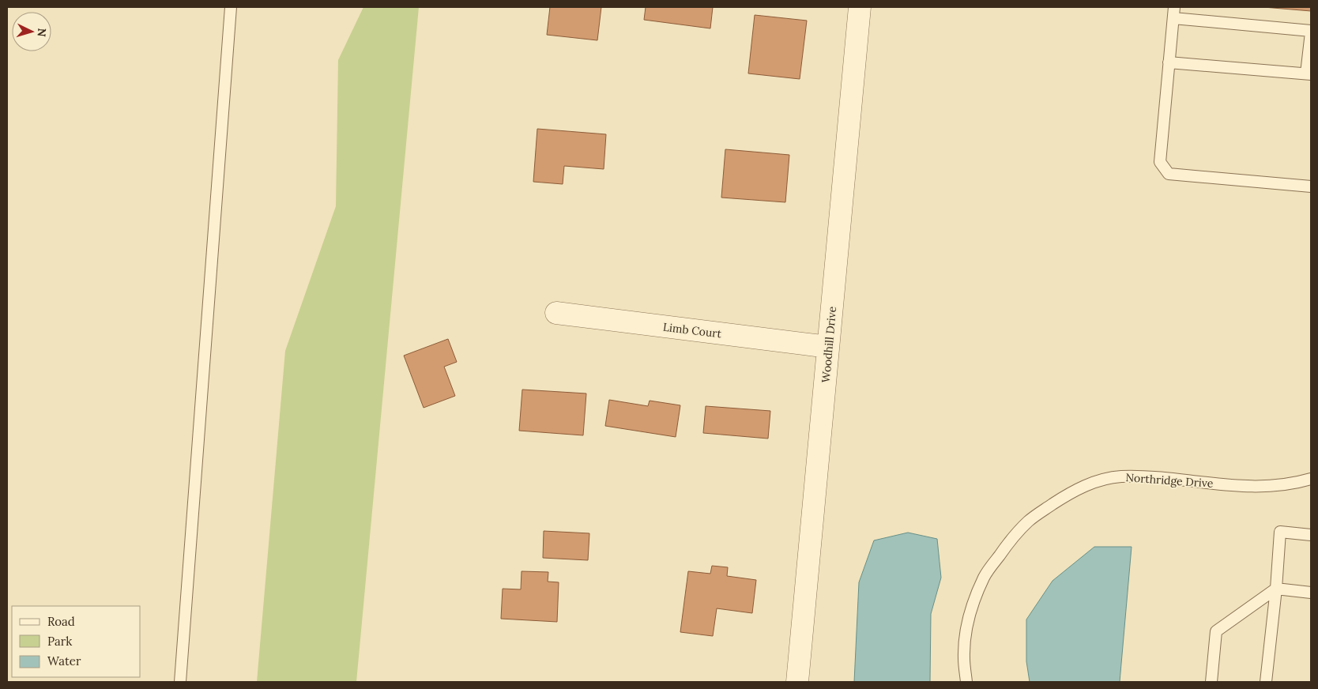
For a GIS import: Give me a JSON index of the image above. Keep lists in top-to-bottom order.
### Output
{
  "streets": {
    "street": ["Limb Court", "Woodhill Drive"],
    "lane": ["Northridge Drive"]
  },
  "crossings": [
    ["Limb Court", "Woodhill Drive"]
  ],
  "legend": ["Road", "Park", "Water"],
  "north": "right"
}
